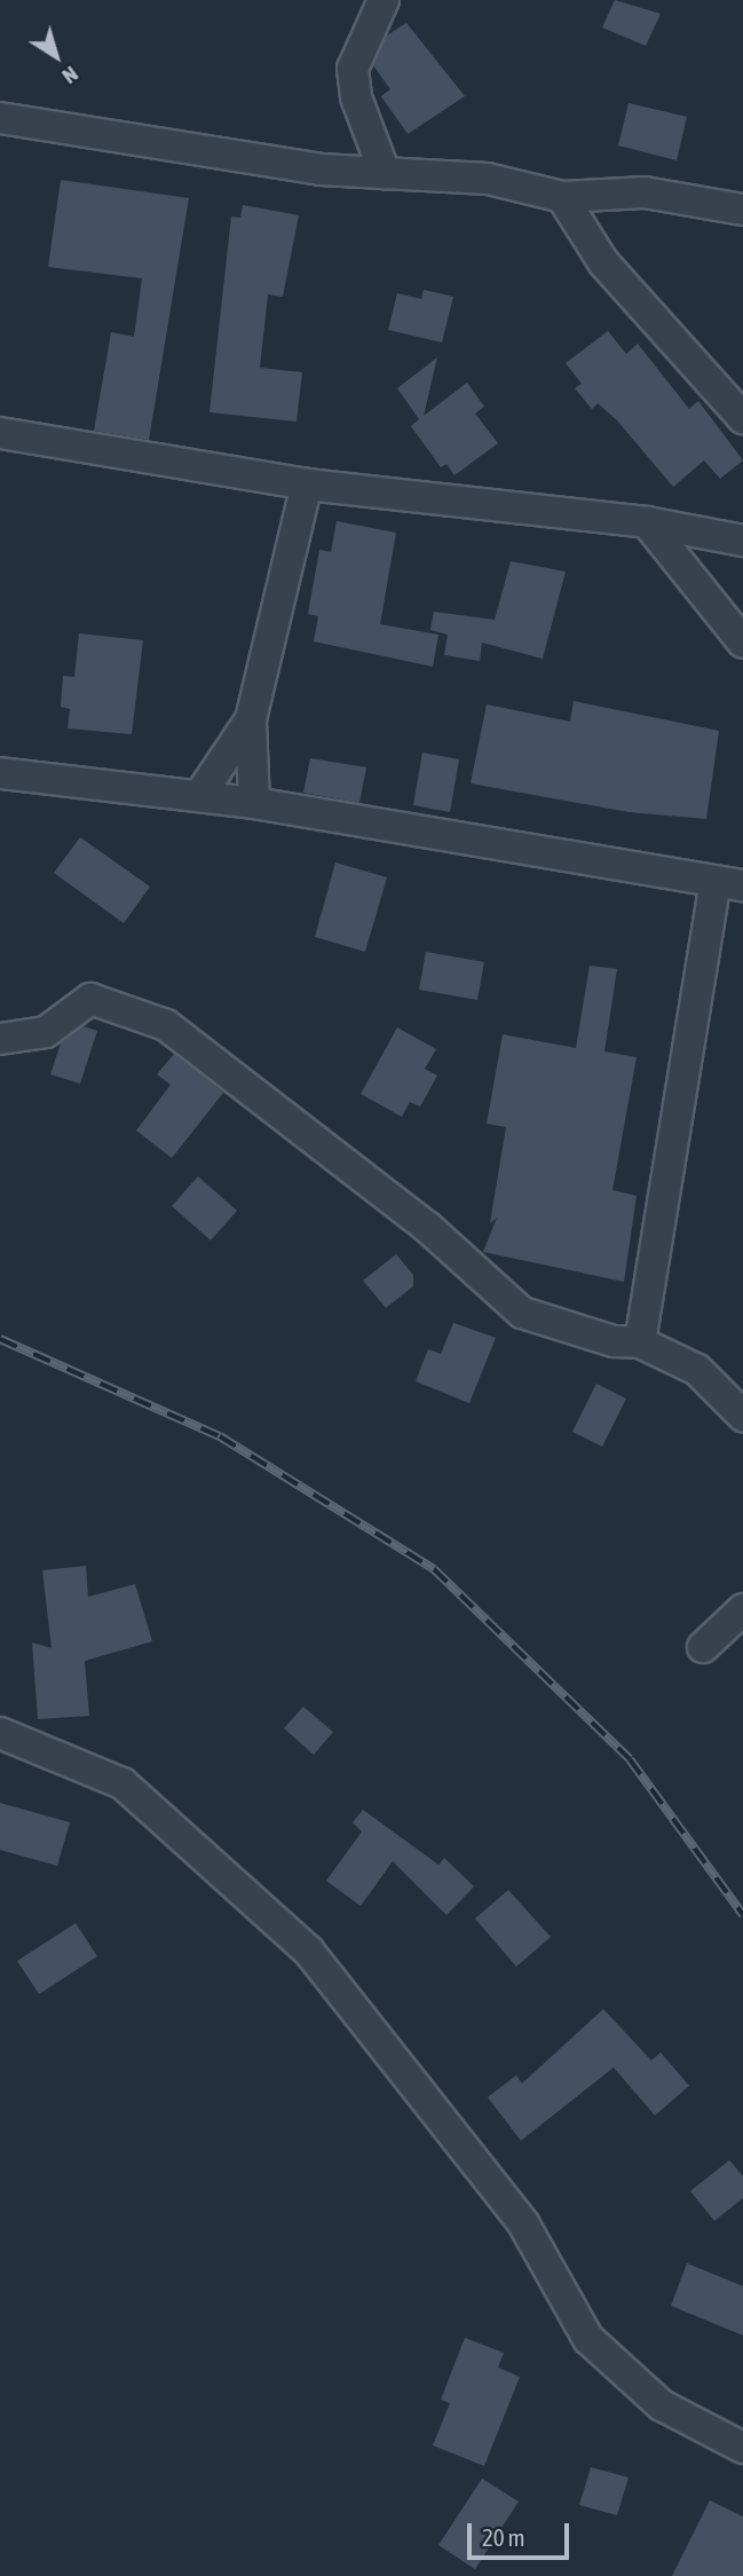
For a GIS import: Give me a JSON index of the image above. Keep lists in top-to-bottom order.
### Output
{
  "scale_bar": "20 m",
  "north": "bottom right"
}
